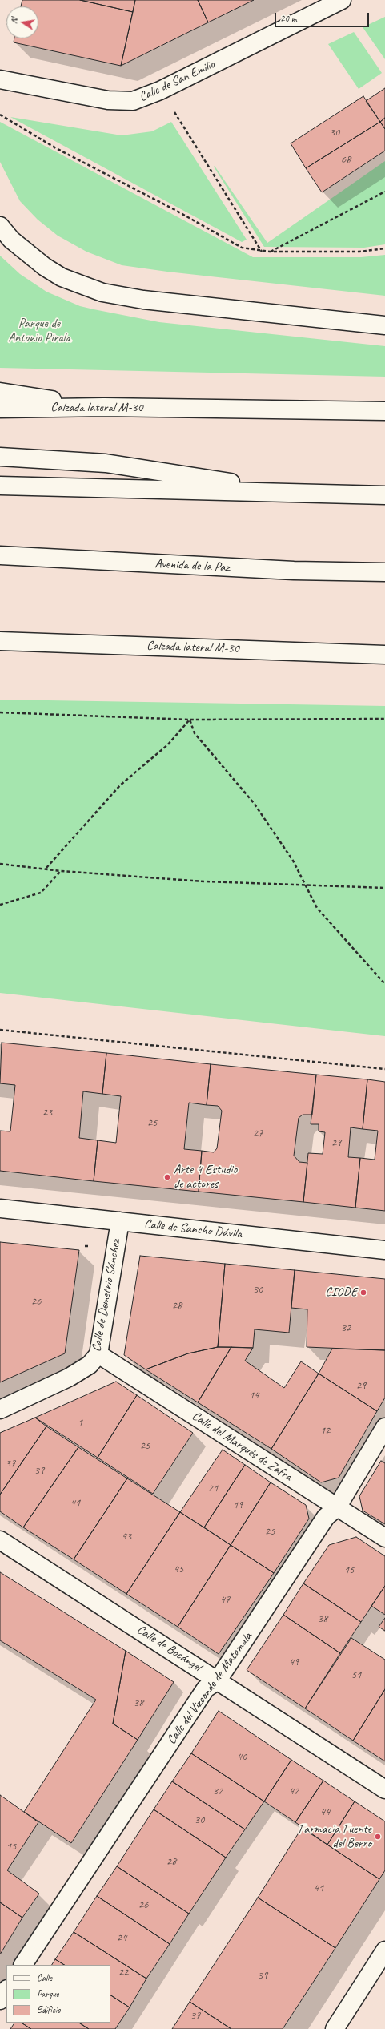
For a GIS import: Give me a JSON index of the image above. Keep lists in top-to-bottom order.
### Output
{
  "streets": {
    "main road": [
      "Calle de San Emilio",
      "Calzada lateral M-30",
      "Avenida de la Paz",
      "Calle de Sancho Dávila",
      "Calle de Demetrio Sánchez",
      "Calle del Marqués de Zafra",
      "Calle de Bocángel",
      "Calle del Vizconde de Matamala"
    ]
  },
  "crossings": [
    ["Calle de Sancho Dávila", "Calle de Demetrio Sánchez"],
    ["Calle de Demetrio Sánchez", "Calle del Marqués de Zafra"],
    ["Calle del Marqués de Zafra", "Calle del Vizconde de Matamala"],
    ["Calle de Bocángel", "Calle del Vizconde de Matamala"]
  ],
  "parks": ["Parque de Antonio Pirala"],
  "places": ["Arte 4 Estudio de actores", "CIODE", "Farmacia Fuente del Berro"],
  "house_numbers": [
    "30",
    "68",
    "23",
    "25",
    "27",
    "29",
    "30",
    "26",
    "28",
    "32",
    "29",
    "14",
    "1",
    "12",
    "25",
    "37",
    "39",
    "21",
    "41",
    "19",
    "25",
    "43",
    "45",
    "15",
    "47",
    "38",
    "49",
    "51",
    "38",
    "40",
    "32",
    "42",
    "44",
    "30",
    "15",
    "28",
    "41",
    "26",
    "24",
    "22",
    "39",
    "37"
  ],
  "legend": ["Calle", "Parque", "Edificio"],
  "scale_bar": "20 m",
  "north": "left"
}
